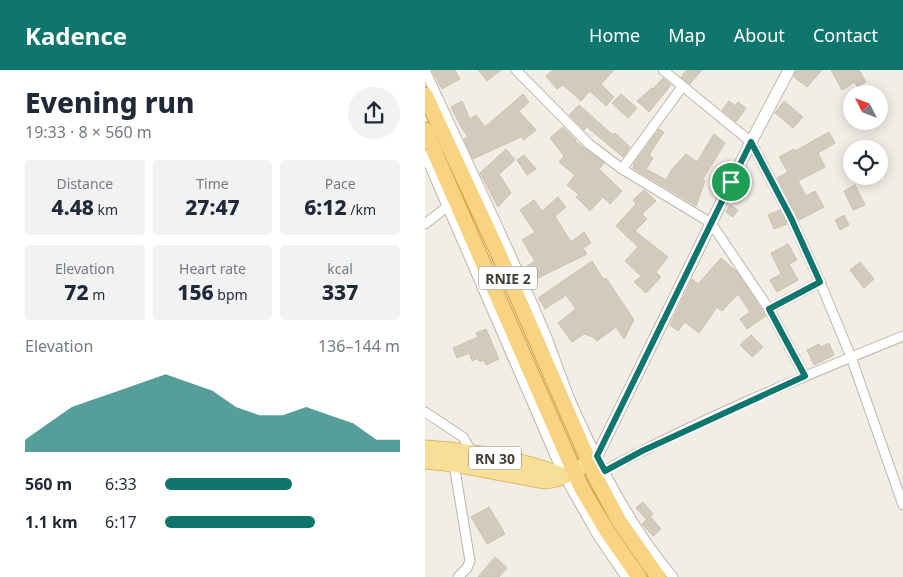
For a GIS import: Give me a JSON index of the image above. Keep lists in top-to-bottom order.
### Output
{
  "streets": {
    "highway": ["RNIE 2"],
    "main road": ["RN 30"]
  },
  "crossings": [
    ["RNIE 2", "RN 30"]
  ],
  "north": "top left",
  "page": {
    "header": "Kadence",
    "nav": [
      "Home",
      "Map",
      "About",
      "Contact"
    ],
    "heading": ["Evening run", "19:33 · 8 × 560 m"],
    "stats": [
      ["Distance", "4.48 km"],
      ["Time", "27:47"],
      ["Pace", "6:12 /km"],
      ["Elevation", "72 m"],
      ["Heart rate", "156 bpm"],
      ["kcal", "337"]
    ],
    "chart": ["Elevation", "136–144 m"],
    "list": [
      {
        "name": "560 m",
        "note": "6:33"
      },
      {
        "name": "1.1 km",
        "note": "6:17"
      }
    ]
  }
}
